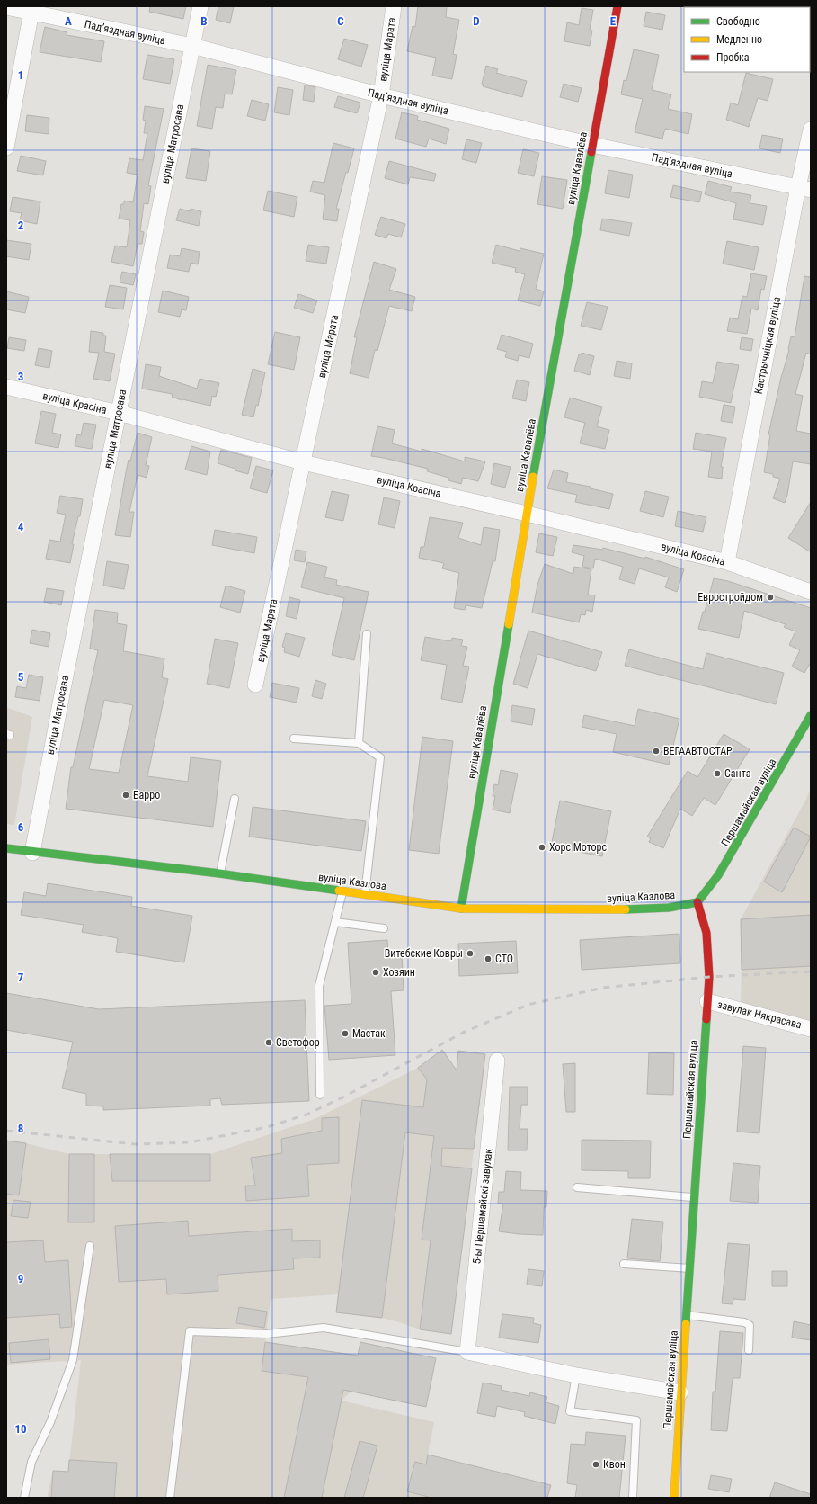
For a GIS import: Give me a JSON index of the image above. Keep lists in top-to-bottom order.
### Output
{
  "streets": {
    "street": [
      "Падʼяздная вуліца",
      "вуліца Марата",
      "вуліца Матросава",
      "вуліца Кавалёва",
      "Кастрычніцкая вуліца",
      "вуліца Красіна",
      "Першамайская вуліца",
      "вуліца Казлова",
      "завулак Някрасава",
      "5-ы Першамайскі завулак"
    ]
  },
  "crossings": [
    ["Падʼяздная вуліца", "вуліца Марата"],
    ["Падʼяздная вуліца", "вуліца Матросава"],
    ["Падʼяздная вуліца", "вуліца Кавалёва"],
    ["Падʼяздная вуліца", "Кастрычніцкая вуліца"],
    ["вуліца Марата", "вуліца Красіна"],
    ["вуліца Матросава", "вуліца Красіна"],
    ["вуліца Матросава", "вуліца Казлова"],
    ["вуліца Кавалёва", "вуліца Красіна"],
    ["вуліца Кавалёва", "вуліца Казлова"],
    ["Кастрычніцкая вуліца", "вуліца Красіна"],
    ["Першамайская вуліца", "вуліца Казлова"],
    ["Першамайская вуліца", "завулак Някрасава"]
  ],
  "places": [
    "Евростройдом",
    "ВЕГААВТОСТАР",
    "Санта",
    "Барро",
    "Хорс Моторс",
    "Витебские Ковры",
    "СТО",
    "Хозяин",
    "Мастак",
    "Светофор",
    "Квон"
  ],
  "legend": ["Свободно", "Медленно", "Пробка"],
  "grid": {
    "columns": [
      "A",
      "B",
      "C",
      "D",
      "E"
    ],
    "rows": [
      "1",
      "2",
      "3",
      "4",
      "5",
      "6",
      "7",
      "8",
      "9",
      "10"
    ]
  }
}
